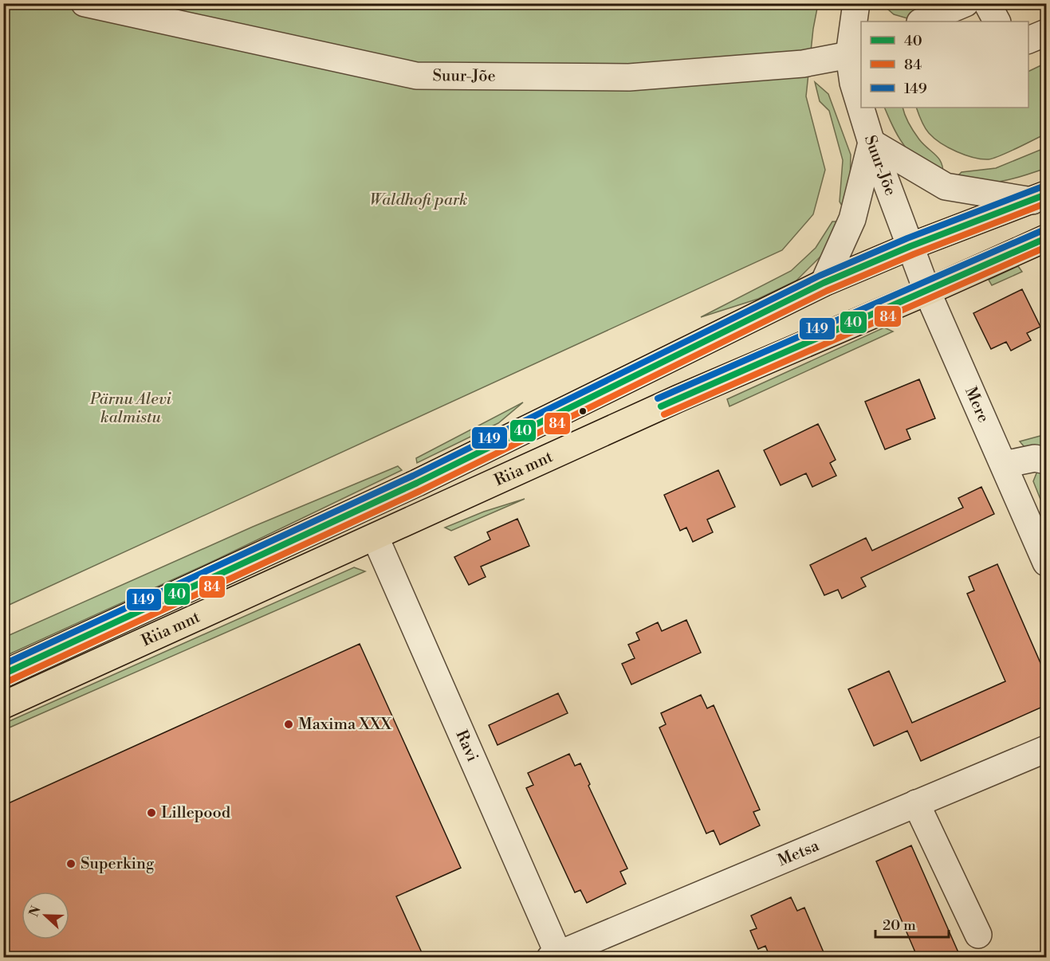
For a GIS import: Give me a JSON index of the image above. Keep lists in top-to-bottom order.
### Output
{
  "streets": {
    "main road": ["Riia mnt"],
    "street": [
      "Suur-Jõe",
      "Mere",
      "Ravi",
      "Metsa"
    ]
  },
  "crossings": [
    ["Suur-Jõe", "Mere"],
    ["Suur-Jõe", "Riia mnt"],
    ["Mere", "Riia mnt"],
    ["Riia mnt", "Ravi"],
    ["Ravi", "Metsa"]
  ],
  "parks": ["Waldhofi park", "Pärnu Alevi kalmistu"],
  "places": ["Maxima XXX", "Lillepood", "Superking"],
  "lines": ["transit line 149", "transit line 40", "transit line 84"],
  "legend": ["40", "84", "149"],
  "scale_bar": "20 m",
  "north": "left"
}
